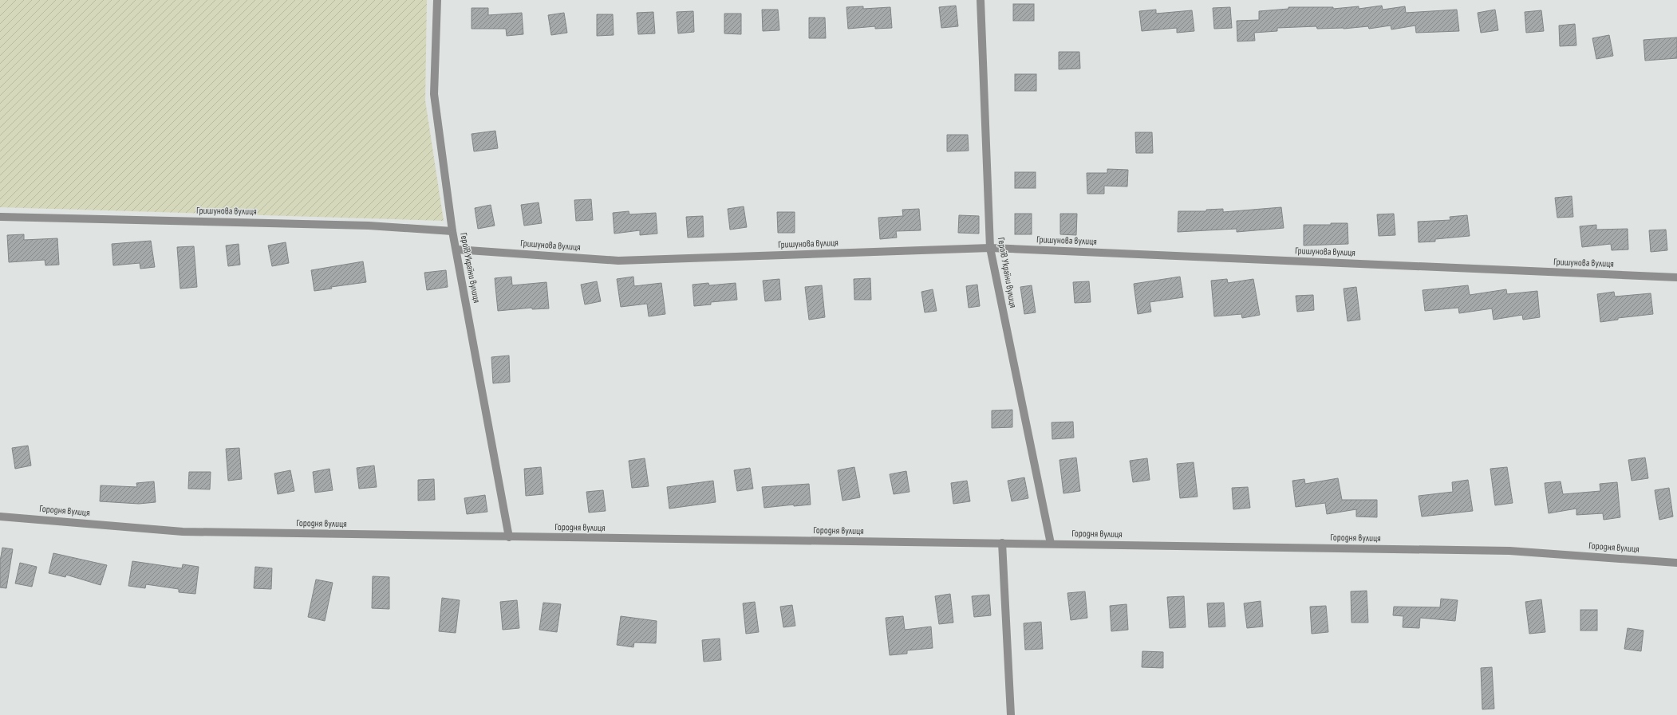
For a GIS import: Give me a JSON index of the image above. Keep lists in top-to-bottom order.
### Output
{
  "streets": {
    "street": ["Гришунова вулиця", "Героїв України вулиця", "Городня вулиця"]
  },
  "crossings": [
    ["Гришунова вулиця", "Героїв України вулиця"],
    ["Героїв України вулиця", "Городня вулиця"]
  ]
}
